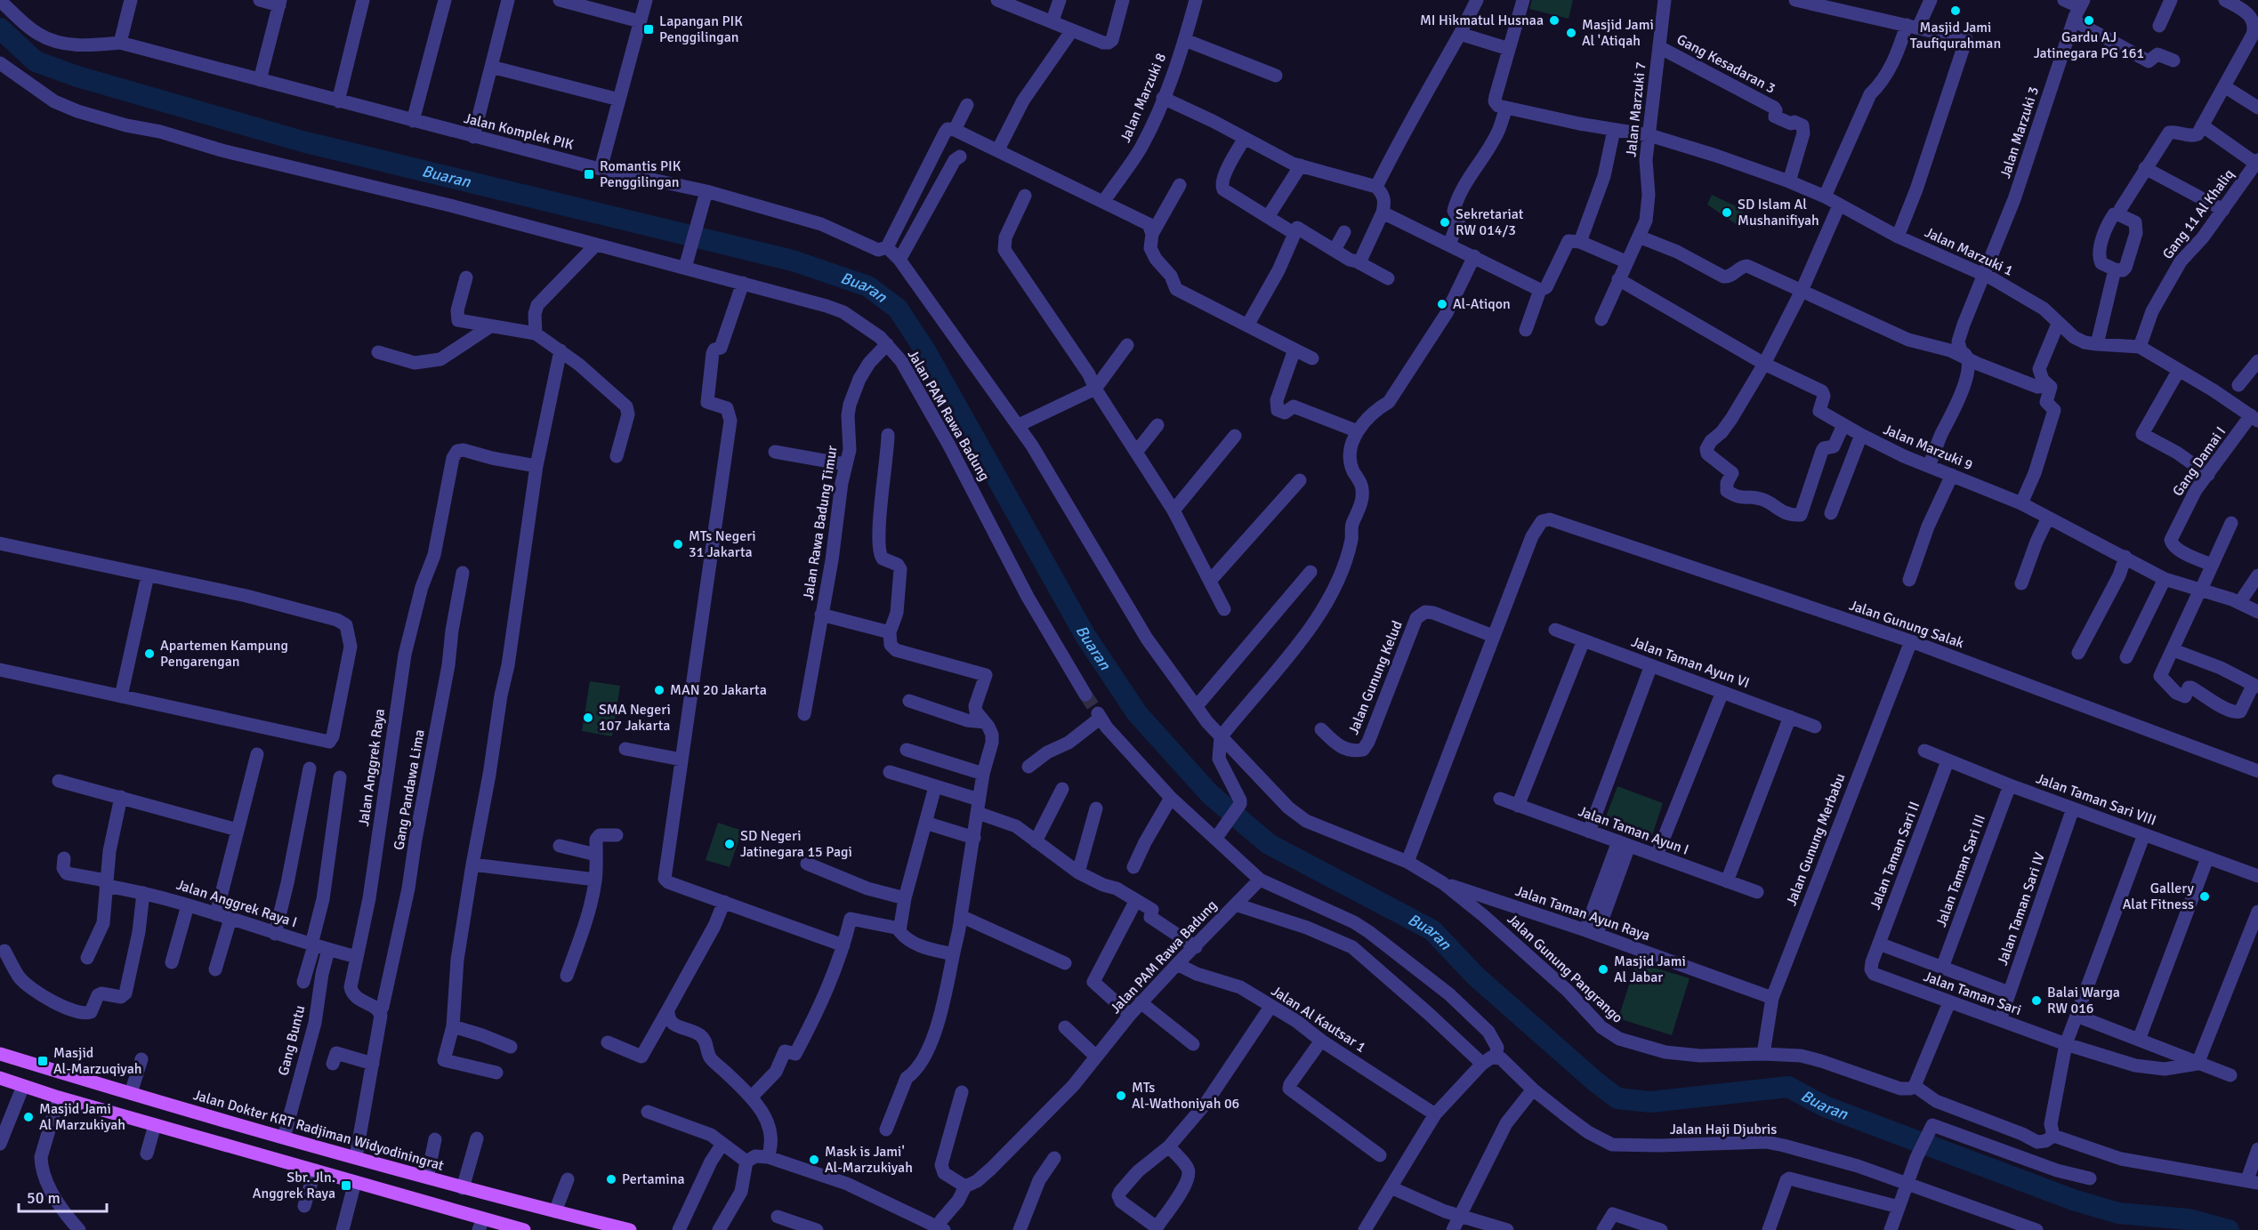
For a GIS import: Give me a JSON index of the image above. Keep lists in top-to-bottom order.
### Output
{
  "streets": {
    "main road": ["Jalan Dokter KRT Radjiman Widyodiningrat"],
    "street": [
      "Gang Kesadaran 3",
      "Jalan Marzuki 8",
      "Jalan Marzuki 7",
      "Jalan Komplek PIK",
      "Jalan Marzuki 3",
      "Gang 11 Al Khaliq",
      "Jalan Marzuki 1",
      "Jalan PAM Rawa Badung",
      "Jalan Marzuki 9",
      "Gang Damai I",
      "Jalan Rawa Badung Timur",
      "Jalan Gunung Salak",
      "Jalan Taman Ayun VI",
      "Jalan Gunung Kelud",
      "Jalan Anggrek Raya",
      "Gang Pandawa Lima",
      "Jalan Taman Sari VIII",
      "Jalan Taman Ayun I",
      "Jalan Gunung Merbabu",
      "Jalan Taman Sari II",
      "Jalan Taman Sari III",
      "Jalan Anggrek Raya I",
      "Jalan Taman Sari IV",
      "Jalan Taman Ayun Raya",
      "Jalan Gunung Pangrango",
      "Jalan Taman Sari",
      "Jalan Al Kautsar 1",
      "Gang Buntu",
      "Jalan Haji Djubris"
    ]
  },
  "crossings": [
    ["Gang Kesadaran 3", "Jalan Marzuki 7"],
    ["Gang Kesadaran 3", "Jalan Marzuki 1"],
    ["Jalan Marzuki 7", "Jalan Marzuki 1"],
    ["Jalan Marzuki 7", "Jalan Marzuki 9"],
    ["Jalan Komplek PIK", "Jalan Gunung Pangrango"],
    ["Jalan Marzuki 3", "Jalan Marzuki 1"],
    ["Gang 11 Al Khaliq", "Jalan Marzuki 1"],
    ["Jalan Marzuki 1", "Gang Damai I"],
    ["Jalan PAM Rawa Badung", "Jalan Rawa Badung Timur"],
    ["Jalan PAM Rawa Badung", "Jalan Al Kautsar 1"],
    ["Jalan PAM Rawa Badung", "Jalan Haji Djubris"],
    ["Jalan Gunung Salak", "Jalan Gunung Kelud"],
    ["Jalan Gunung Salak", "Jalan Gunung Merbabu"],
    ["Jalan Anggrek Raya", "Gang Pandawa Lima"],
    ["Jalan Anggrek Raya", "Jalan Anggrek Raya I"],
    ["Jalan Taman Sari VIII", "Jalan Taman Sari II"],
    ["Jalan Taman Sari VIII", "Jalan Taman Sari III"],
    ["Jalan Taman Sari VIII", "Jalan Taman Sari IV"],
    ["Jalan Gunung Merbabu", "Jalan Taman Ayun Raya"],
    ["Jalan Gunung Merbabu", "Jalan Gunung Pangrango"],
    ["Jalan Taman Sari II", "Jalan Taman Sari"],
    ["Jalan Anggrek Raya I", "Gang Buntu"],
    ["Jalan Taman Sari IV", "Jalan Taman Sari"],
    ["Jalan Taman Ayun Raya", "Jalan Gunung Pangrango"],
    ["Gang Buntu", "Jalan Dokter KRT Radjiman Widyodiningrat"]
  ],
  "water": ["Buaran"],
  "places": {
    "other": [
      "Masjid Jami Taufiqurahman",
      "MI Hikmatul Husnaa",
      "Gardu AJ Jatinegara PG 161",
      "Masjid Jami Al 'Atiqah",
      "SD Islam Al Mushanifiyah",
      "Sekretariat RW 014/3",
      "Al-Atiqon",
      "MTs Negeri 31 Jakarta",
      "Apartemen Kampung Pengarengan",
      "MAN 20 Jakarta",
      "SMA Negeri 107 Jakarta",
      "SD Negeri Jatinegara 15 Pagi",
      "Gallery Alat Fitness",
      "Masjid Jami Al Jabar",
      "Balai Warga RW 016",
      "MTs Al-Wathoniyah 06",
      "Masjid Jami Al Marzukiyah",
      "Mask is Jami' Al-Marzukiyah",
      "Pertamina"
    ],
    "transit": [
      "Lapangan PIK Penggilingan",
      "Romantis PIK Penggilingan",
      "Masjid Al-Marzuqiyah",
      "Sbr. Jln. Anggrek Raya"
    ]
  },
  "scale_bar": "50 m"
}
